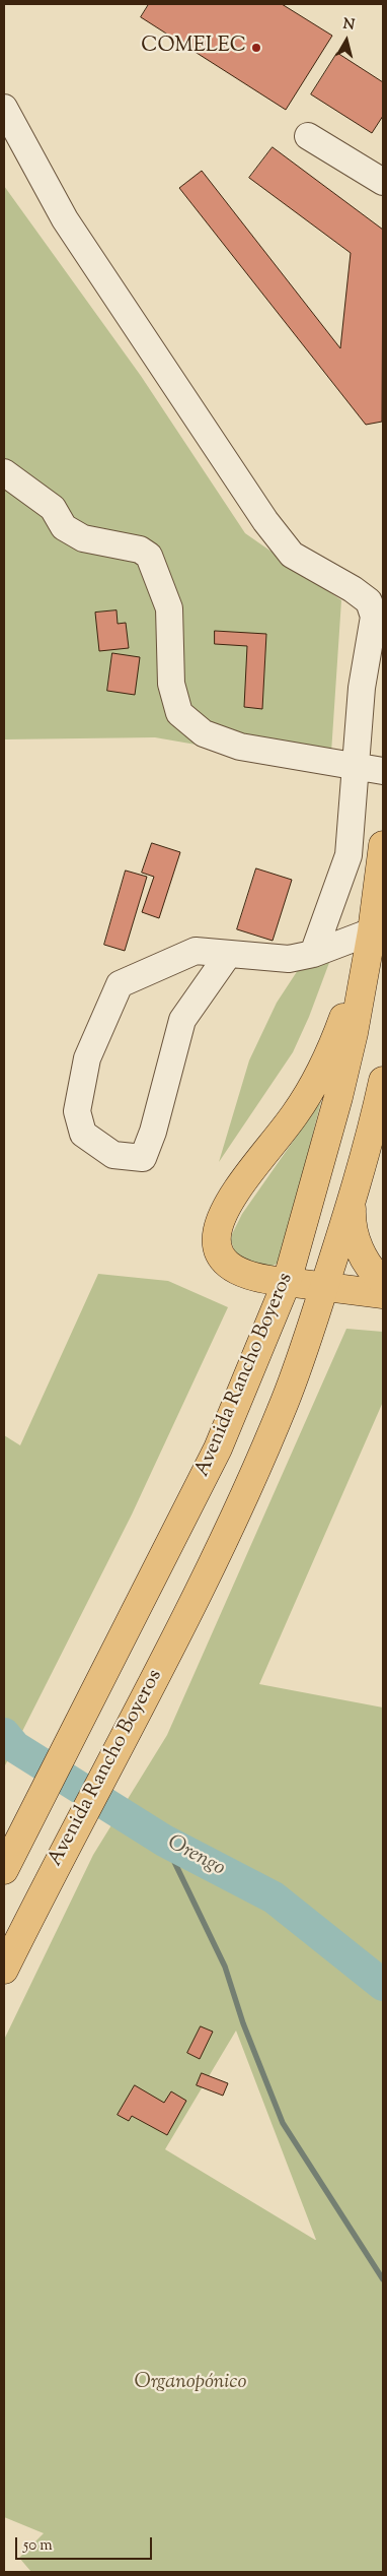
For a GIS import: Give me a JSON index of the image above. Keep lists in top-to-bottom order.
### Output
{
  "streets": {
    "main road": ["Avenida Rancho Boyeros"]
  },
  "water": ["Orengo"],
  "parks": ["Organopónico"],
  "places": ["COMELEC"],
  "scale_bar": "50 m",
  "north": "top"
}
